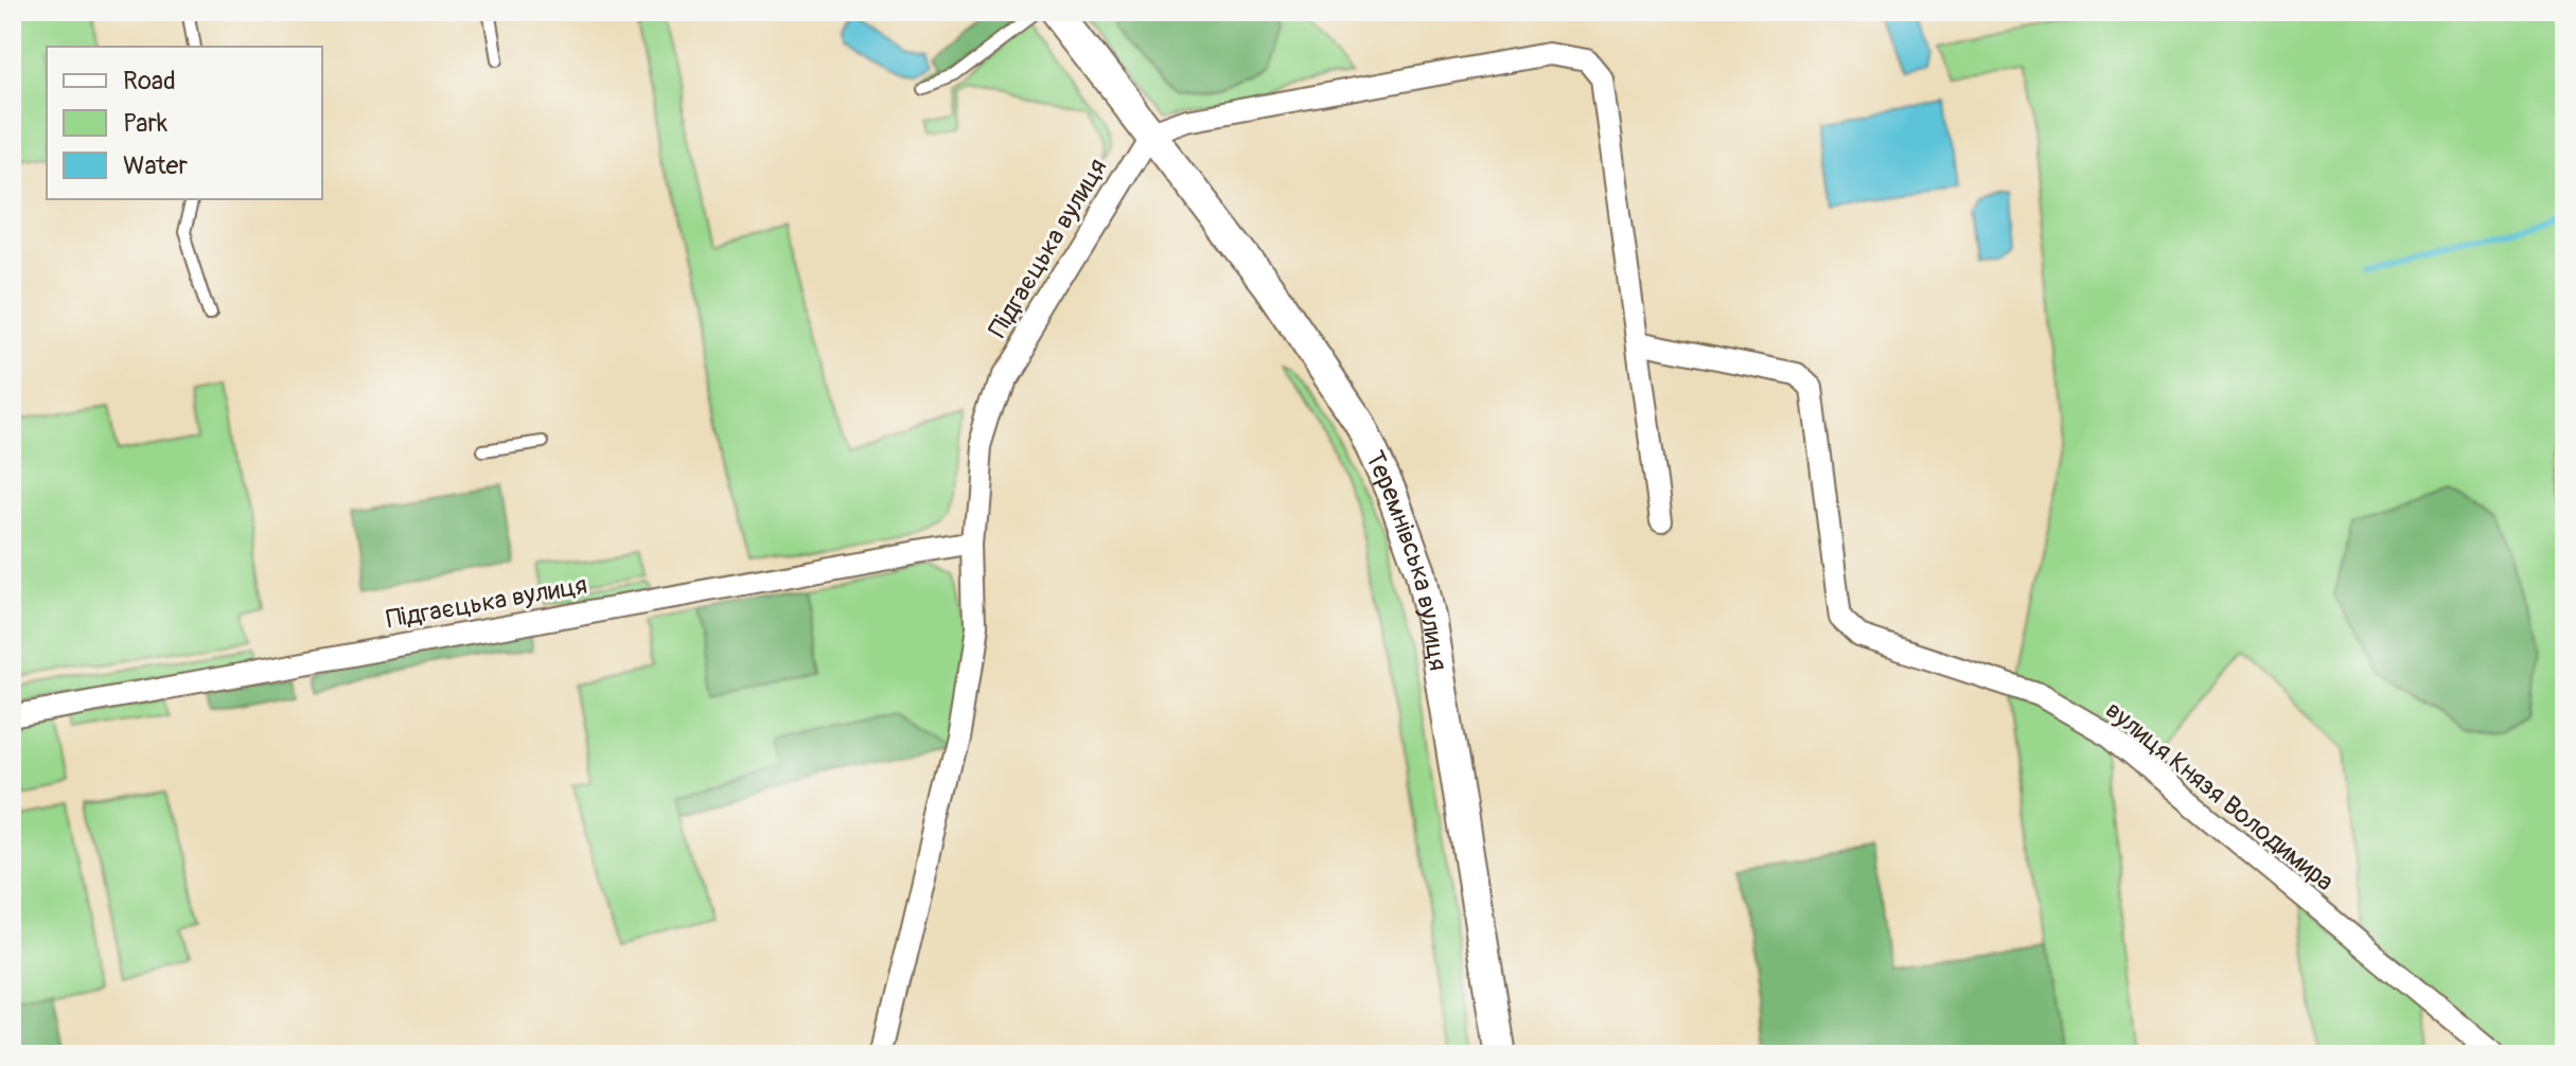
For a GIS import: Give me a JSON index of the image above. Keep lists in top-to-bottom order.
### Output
{
  "streets": {
    "street": ["Підгаєцька вулиця", "Теремнівська вулиця", "вулиця Князя Володимира"]
  },
  "crossings": [
    ["Підгаєцька вулиця", "Теремнівська вулиця"]
  ],
  "legend": ["Road", "Park", "Water"]
}
